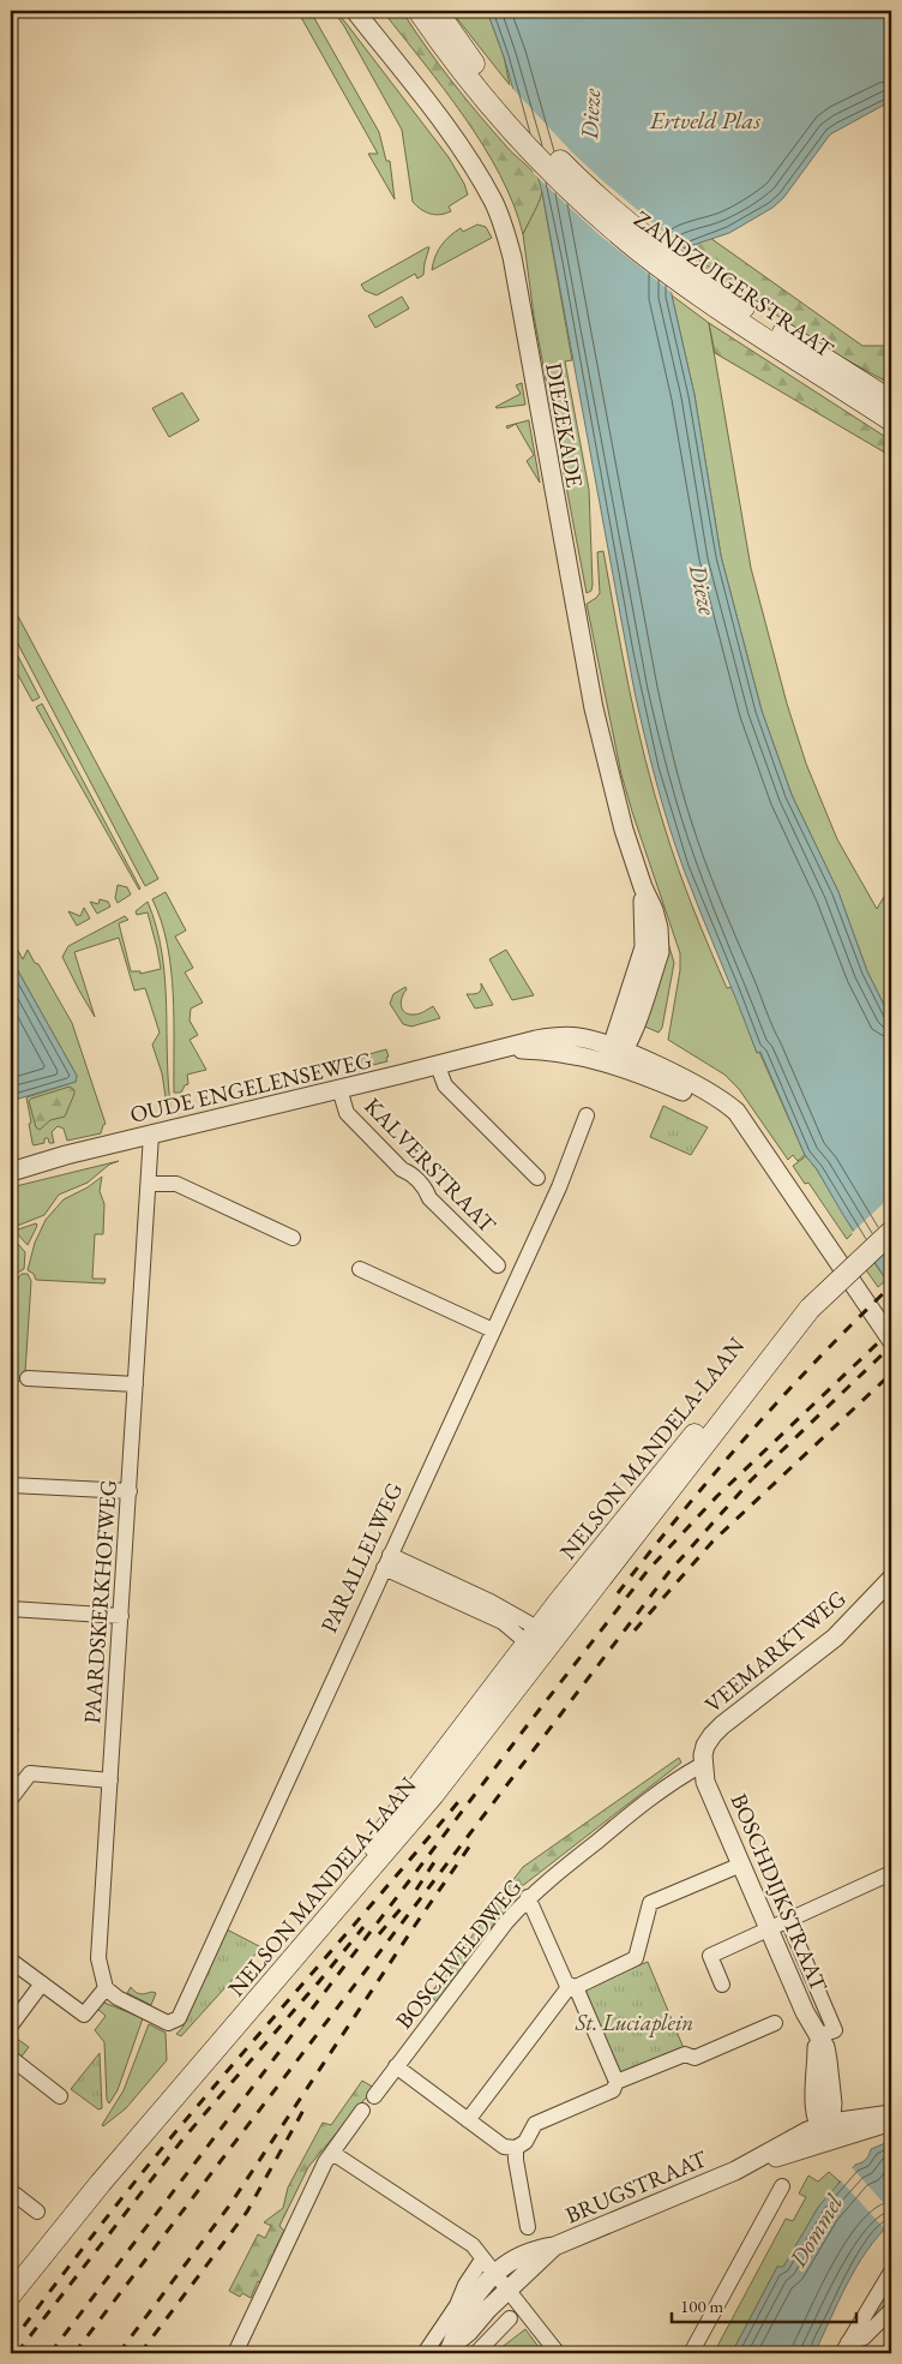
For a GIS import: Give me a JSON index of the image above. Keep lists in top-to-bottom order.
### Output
{
  "streets": {
    "main road": ["ZANDZUIGERSTRAAT", "NELSON MANDELA-LAAN"],
    "street": [
      "DIEZEKADE",
      "OUDE ENGELENSEWEG",
      "KALVERSTRAAT",
      "PARALLELWEG",
      "PAARDSKERKHOFWEG",
      "VEEMARKTWEG",
      "BOSCHDIJKSTRAAT",
      "BOSCHVELDWEG",
      "BRUGSTRAAT"
    ]
  },
  "crossings": [
    ["DIEZEKADE", "OUDE ENGELENSEWEG"],
    ["OUDE ENGELENSEWEG", "KALVERSTRAAT"],
    ["OUDE ENGELENSEWEG", "PAARDSKERKHOFWEG"],
    ["PARALLELWEG", "PAARDSKERKHOFWEG"],
    ["VEEMARKTWEG", "BOSCHDIJKSTRAAT"],
    ["VEEMARKTWEG", "BOSCHVELDWEG"],
    ["BOSCHDIJKSTRAAT", "BOSCHVELDWEG"],
    ["BOSCHDIJKSTRAAT", "BRUGSTRAAT"]
  ],
  "water": ["Dieze", "Ertveld Plas", "Dommel"],
  "parks": ["St. Luciaplein"],
  "scale_bar": "100 m"
}
